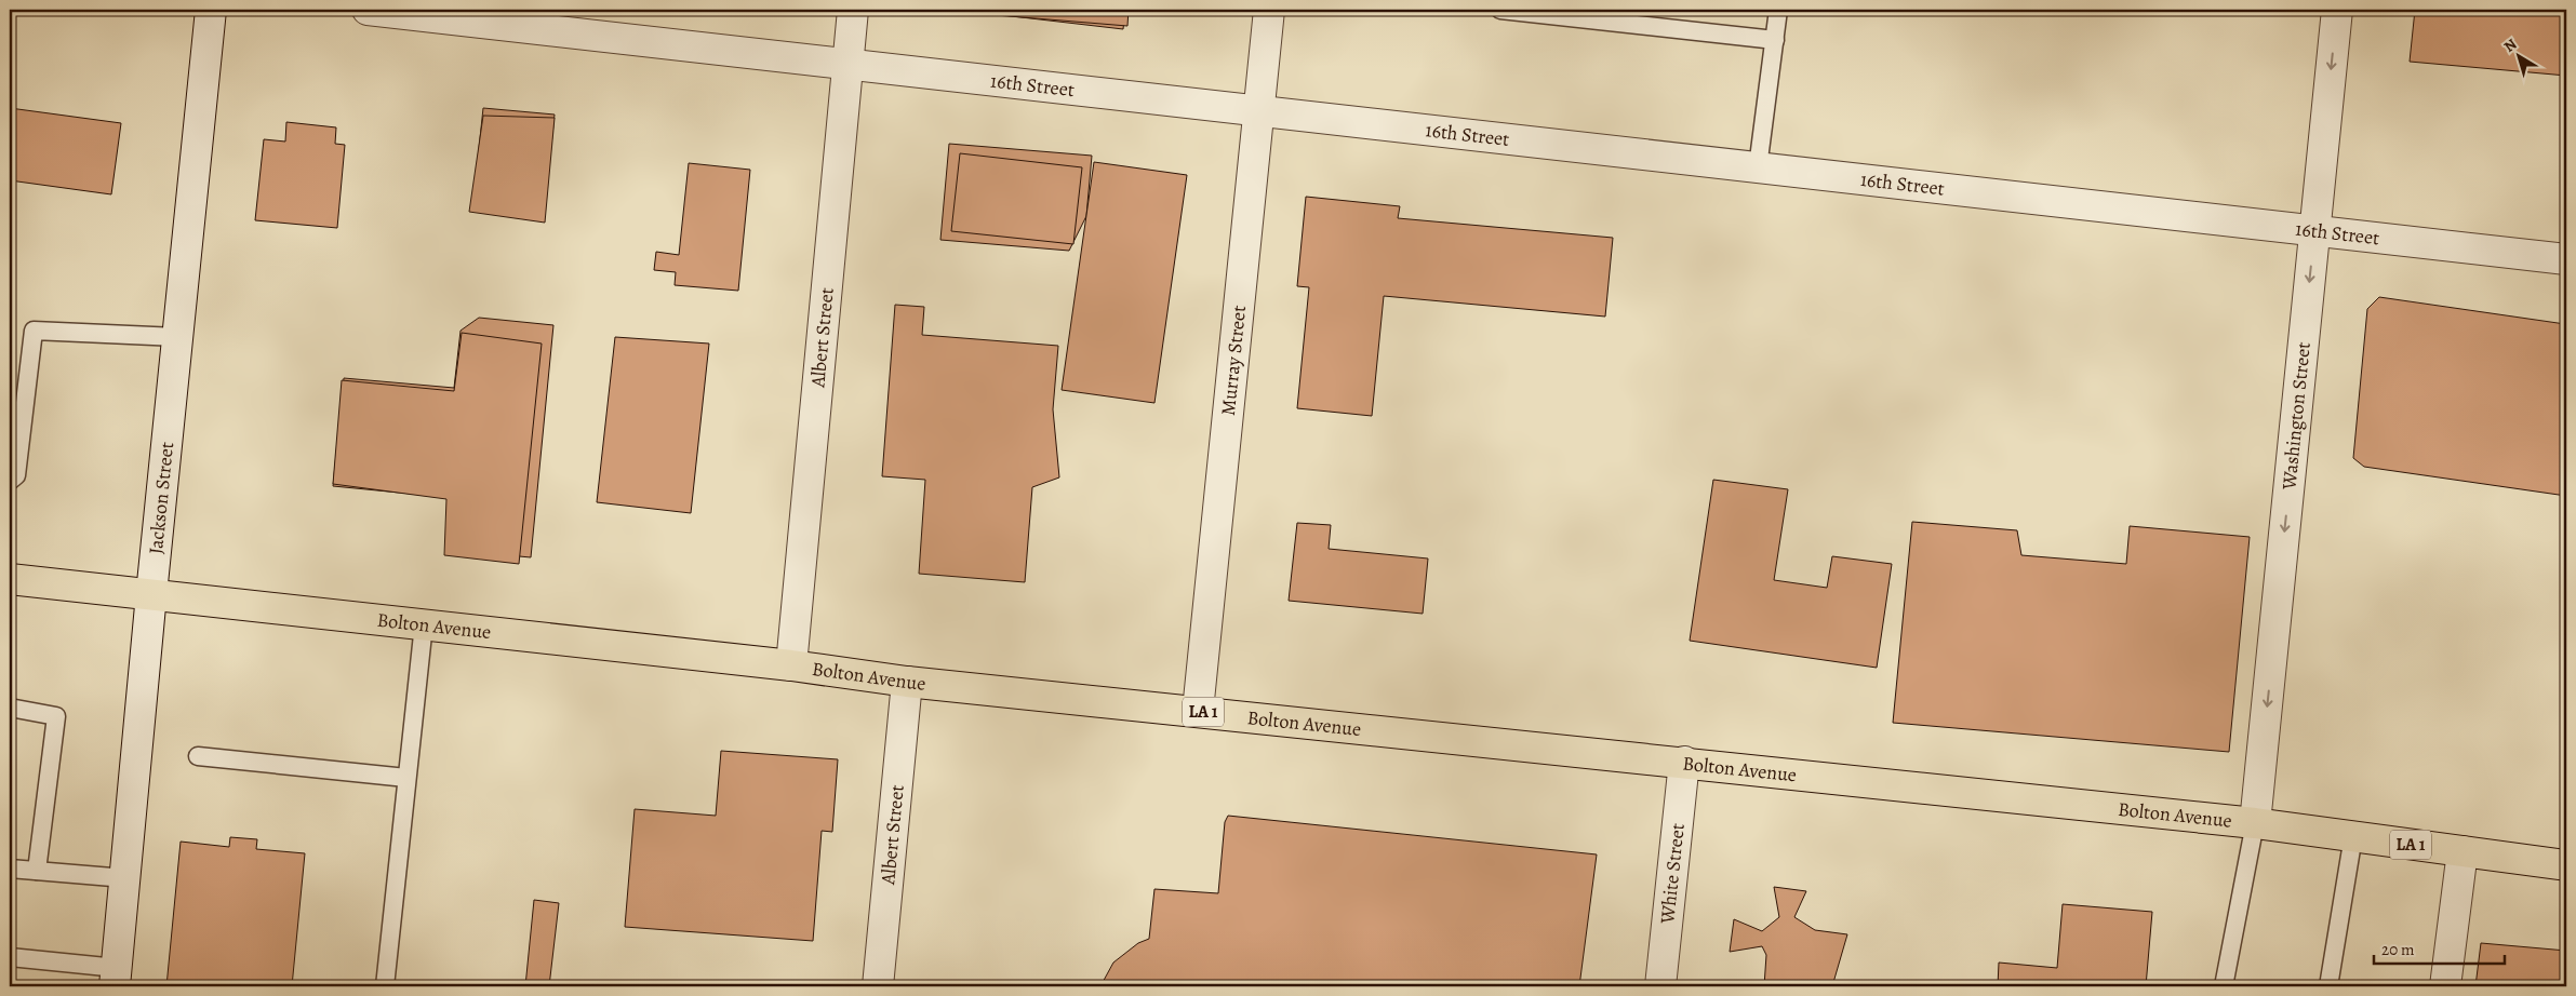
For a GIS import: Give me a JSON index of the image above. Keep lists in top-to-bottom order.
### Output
{
  "streets": {
    "main road": ["Bolton Avenue", "LA 1"],
    "street": [
      "16th Street",
      "Albert Street",
      "Murray Street",
      "Washington Street",
      "Jackson Street",
      "White Street"
    ]
  },
  "crossings": [
    ["16th Street", "Albert Street"],
    ["16th Street", "Murray Street"],
    ["16th Street", "Washington Street"],
    ["Albert Street", "Bolton Avenue"],
    ["Murray Street", "Bolton Avenue"],
    ["Washington Street", "Bolton Avenue"],
    ["Jackson Street", "Bolton Avenue"],
    ["Bolton Avenue", "White Street"]
  ],
  "one_way": ["Washington Street"],
  "scale_bar": "20 m",
  "north": "top left"
}
